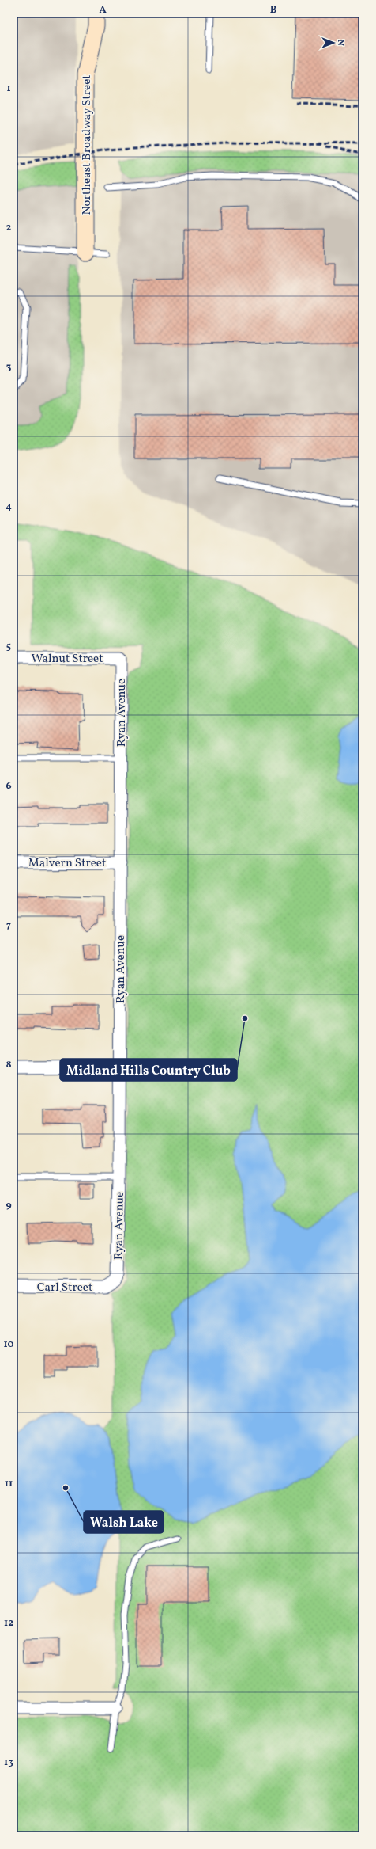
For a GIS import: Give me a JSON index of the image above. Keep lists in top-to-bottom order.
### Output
{
  "streets": {
    "main road": ["Northeast Broadway Street"],
    "street": [
      "Walnut Street",
      "Ryan Avenue",
      "Malvern Street",
      "Carl Street"
    ]
  },
  "crossings": [
    ["Walnut Street", "Ryan Avenue"],
    ["Ryan Avenue", "Malvern Street"],
    ["Ryan Avenue", "Carl Street"]
  ],
  "places": ["Midland Hills Country Club", "Walsh Lake"],
  "north": "right",
  "grid": {
    "columns": ["A", "B"],
    "rows": [
      "1",
      "2",
      "3",
      "4",
      "5",
      "6",
      "7",
      "8",
      "9",
      "10",
      "11",
      "12",
      "13"
    ]
  }
}
